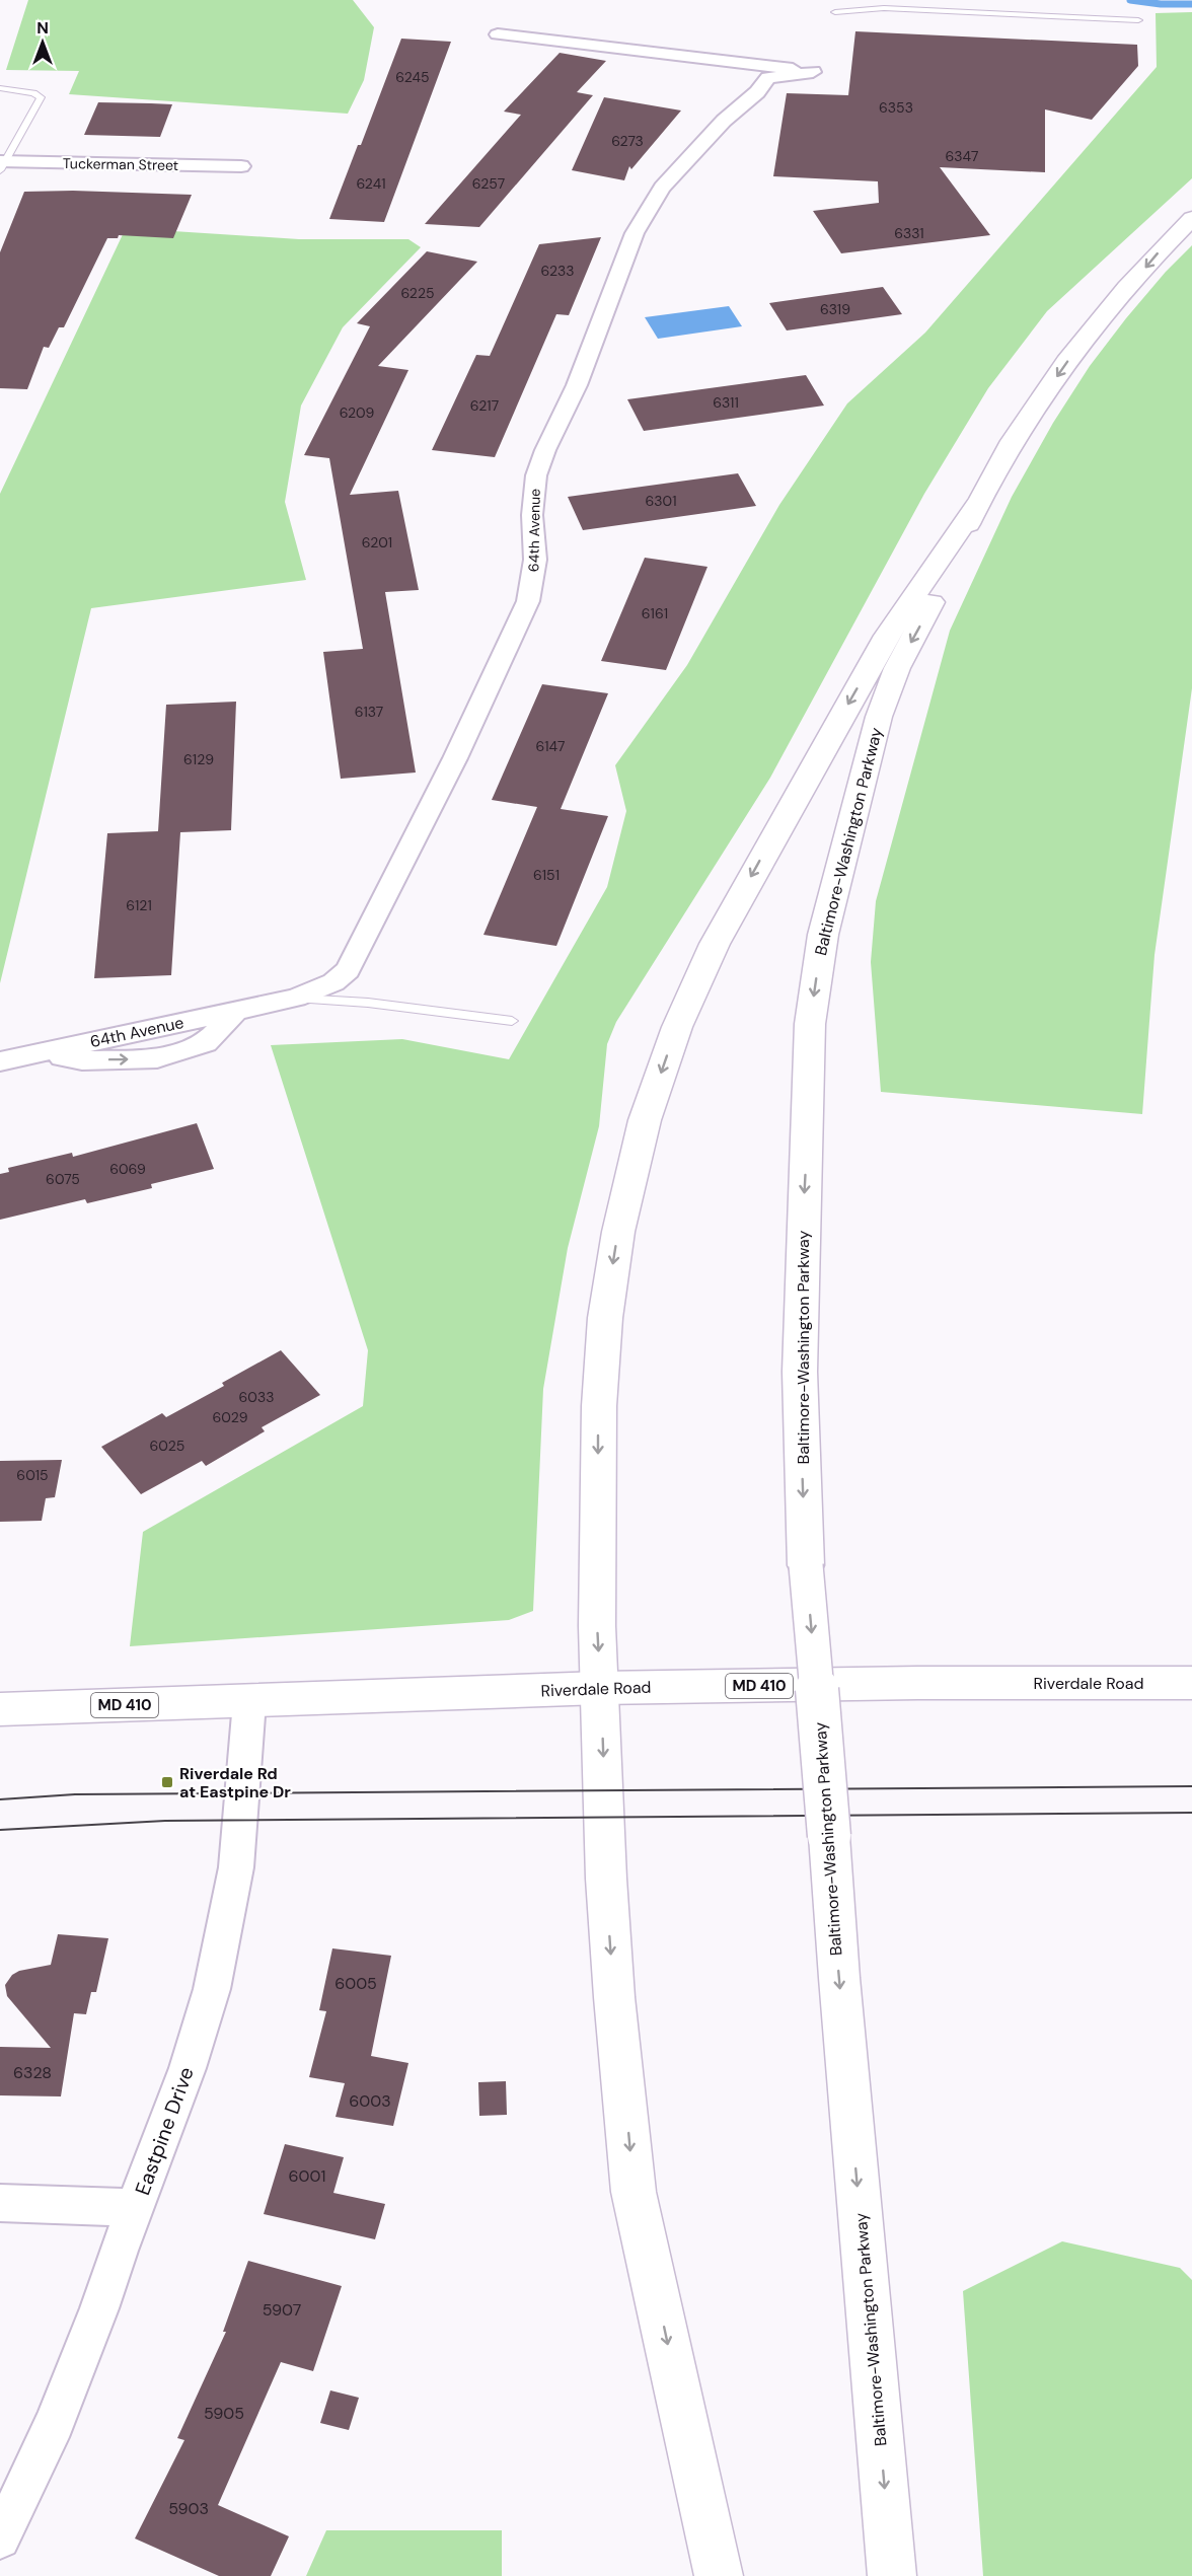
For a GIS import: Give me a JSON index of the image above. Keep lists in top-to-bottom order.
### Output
{
  "streets": {
    "main road": ["Baltimore-Washington Parkway", "Riverdale Road", "MD 410"],
    "street": ["Tuckerman Street", "64th Avenue", "Eastpine Drive"]
  },
  "crossings": [
    ["Riverdale Road", "Eastpine Drive"]
  ],
  "places": {
    "transit": ["Riverdale Rd at Eastpine Dr"]
  },
  "house_numbers": [
    "6245",
    "6353",
    "6273",
    "6347",
    "6241",
    "6257",
    "6331",
    "6233",
    "6225",
    "6319",
    "6311",
    "6217",
    "6209",
    "6301",
    "6201",
    "6161",
    "6137",
    "6147",
    "6129",
    "6151",
    "6121",
    "6069",
    "6075",
    "6033",
    "6029",
    "6025",
    "6015",
    "6005",
    "6328",
    "6003",
    "6001",
    "5907",
    "5905",
    "5903"
  ],
  "north": "top"
}
